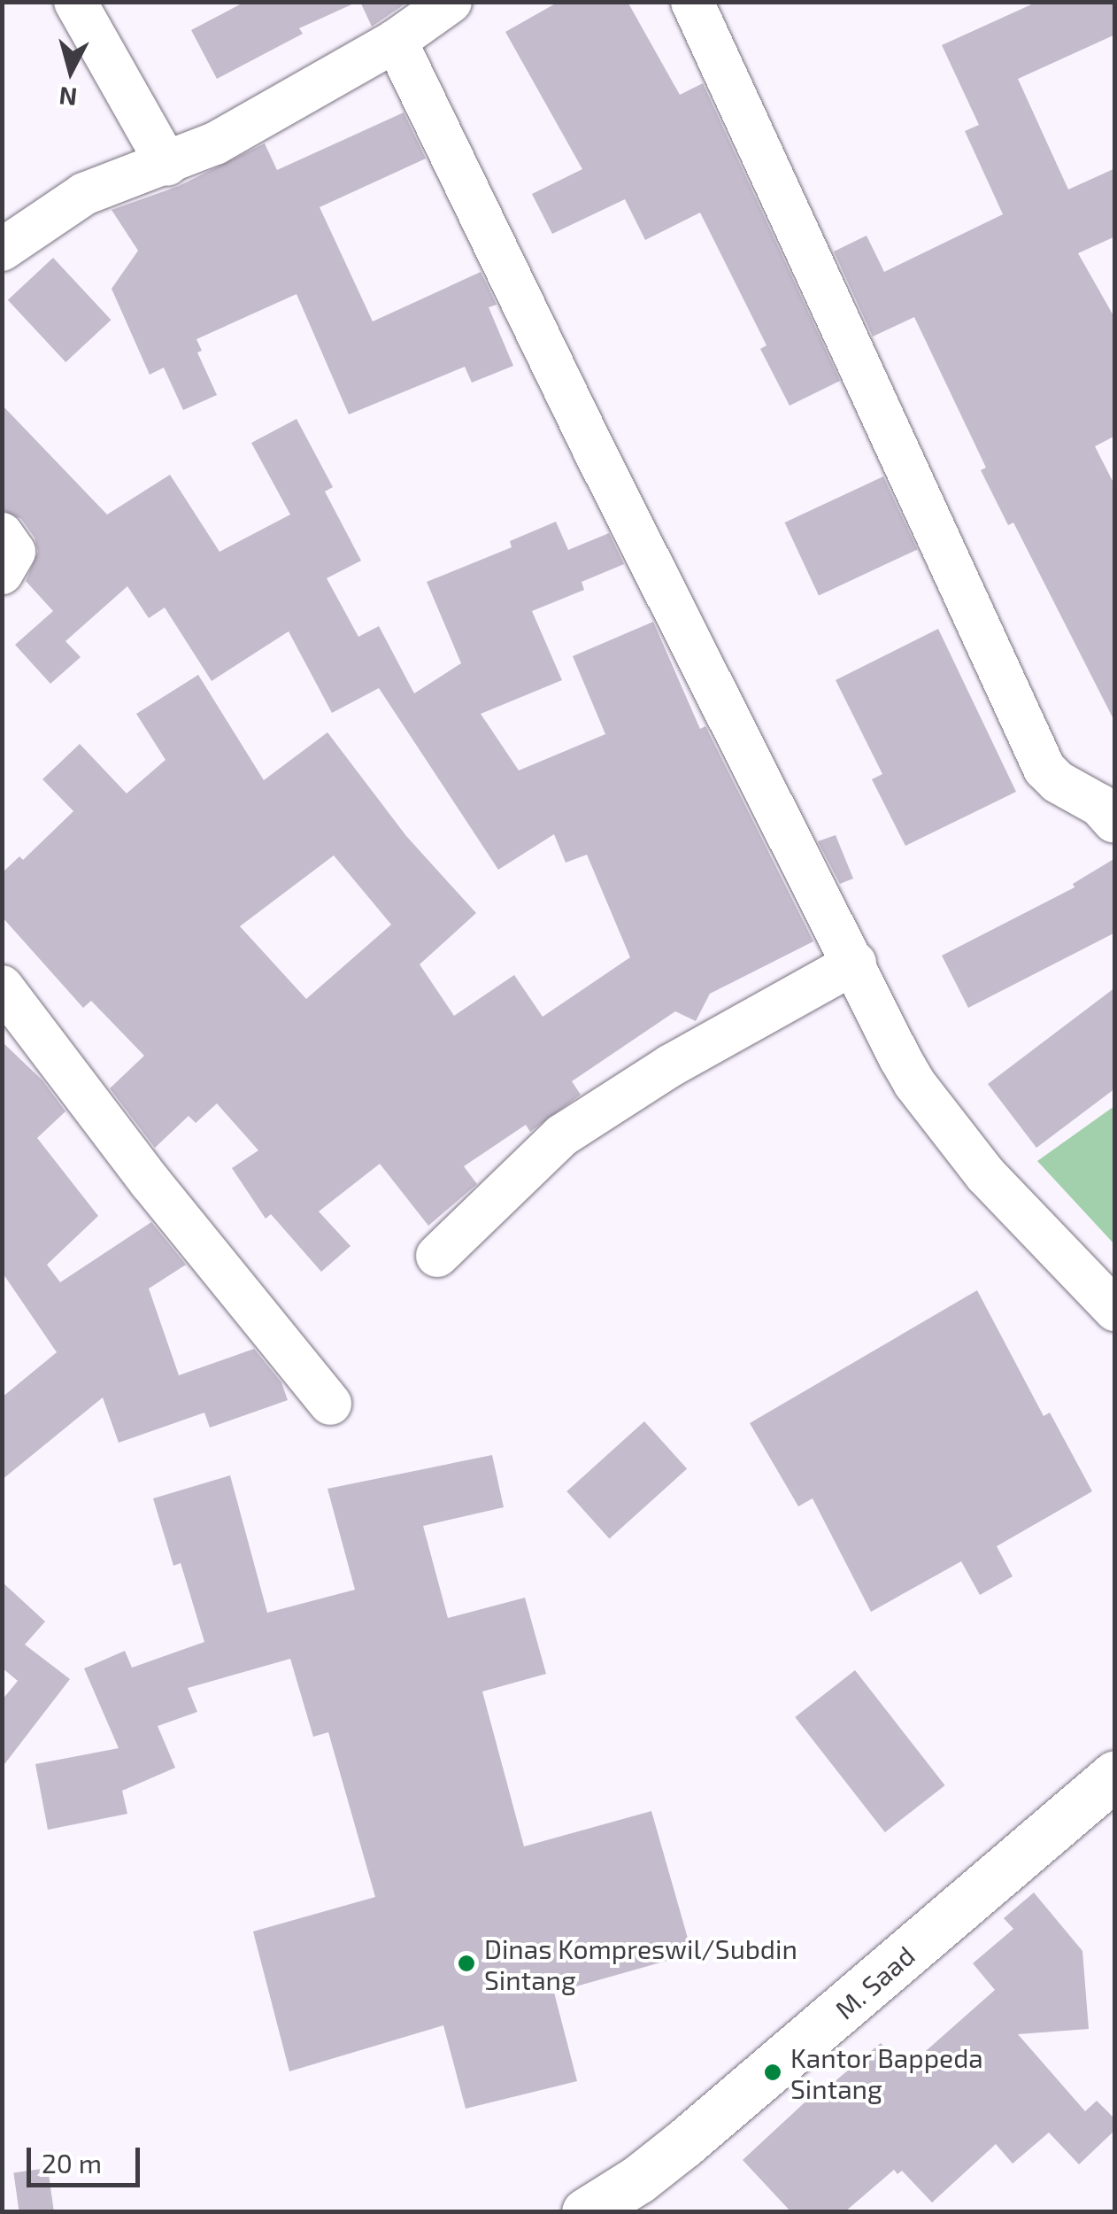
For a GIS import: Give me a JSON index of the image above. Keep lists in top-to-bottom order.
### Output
{
  "streets": {
    "street": ["M. Saad"]
  },
  "places": ["Dinas Kompreswil/Subdin Sintang", "Kantor Bappeda Sintang"],
  "scale_bar": "20 m",
  "north": "bottom"
}
